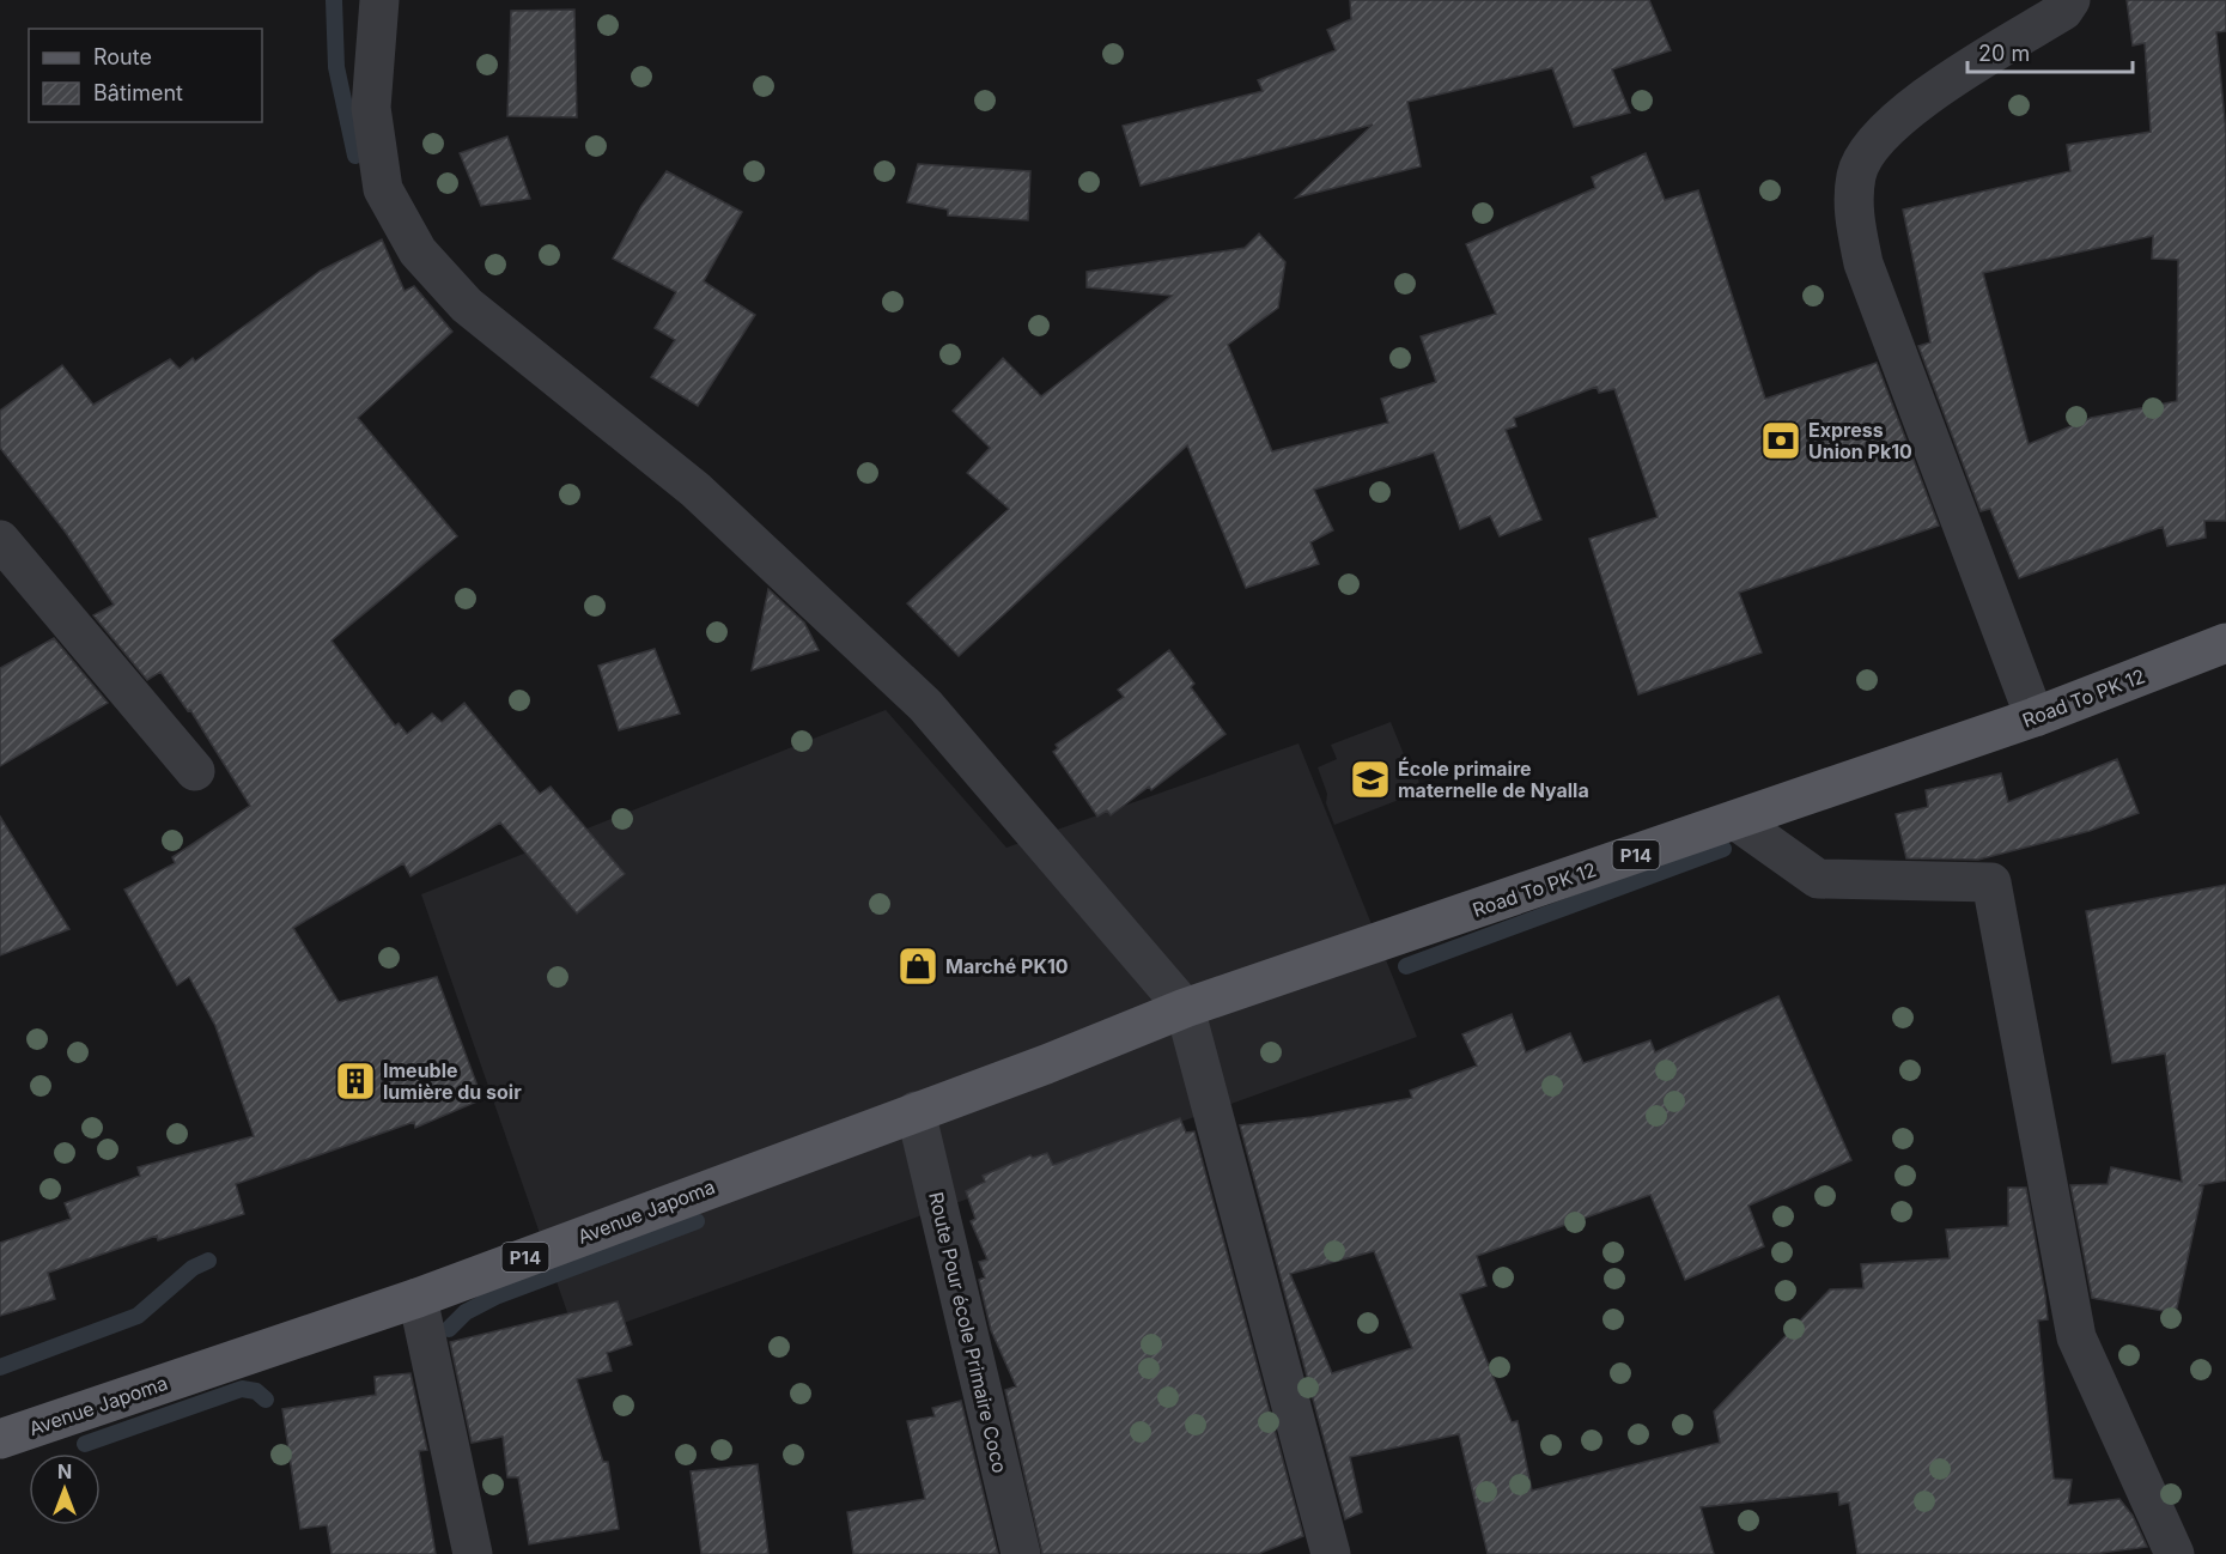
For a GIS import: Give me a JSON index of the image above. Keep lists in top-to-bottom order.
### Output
{
  "streets": {
    "main road": ["Road To PK 12", "P14", "Avenue Japoma"],
    "street": ["Route Pour école Primaire Coco"]
  },
  "crossings": [
    ["Road To PK 12", "Avenue Japoma"],
    ["Avenue Japoma", "Route Pour école Primaire Coco"]
  ],
  "places": {
    "bank": ["Express Union Pk10"],
    "school or university": ["École primaire maternelle de Nyalla"],
    "shop": ["Marché PK10"],
    "building": ["Imeuble lumière du soir"]
  },
  "legend": ["Route", "Bâtiment"],
  "scale_bar": "20 m",
  "north": "top"
}
